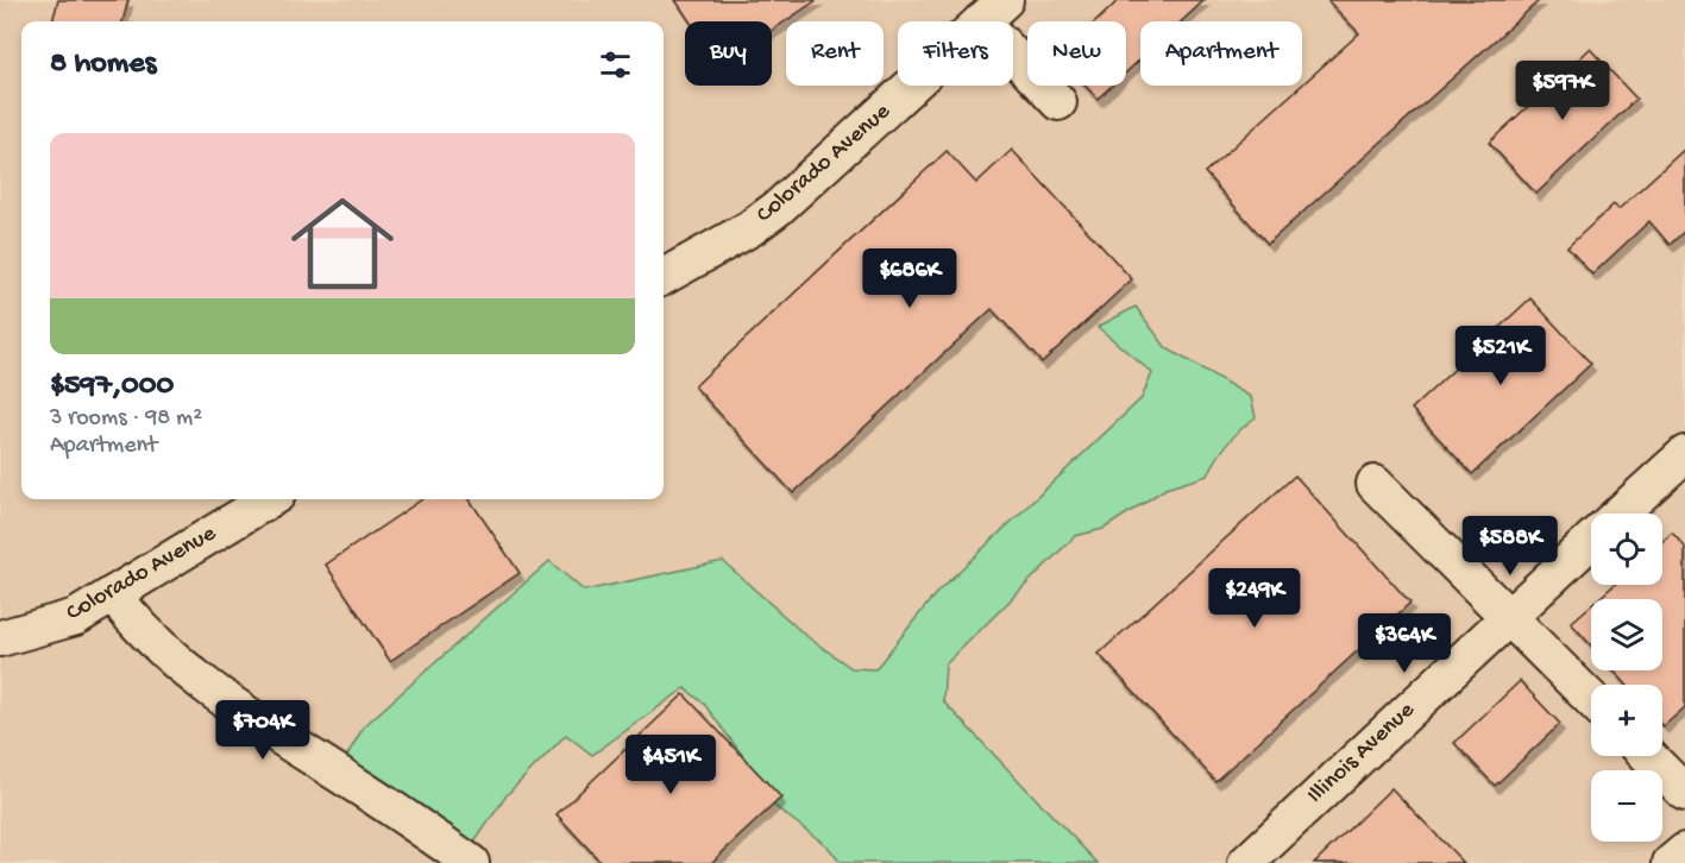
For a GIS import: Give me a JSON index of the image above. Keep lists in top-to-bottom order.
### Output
{
  "streets": {
    "street": ["Colorado Avenue", "Illinois Avenue"]
  },
  "page": {
    "chip": [
      "Buy",
      "Rent",
      "Filters",
      "New",
      "Apartment"
    ],
    "heading": "8 homes",
    "price": [
      "$597K",
      "$686K",
      "$521K",
      "$588K",
      "$249K",
      "$364K",
      "$704K",
      "$451K"
    ],
    "list": [
      {
        "name": "$597,000",
        "note": "3 rooms · 98 m² · Apartment"
      }
    ],
    "map_buttons": ["+", "−"]
  }
}
